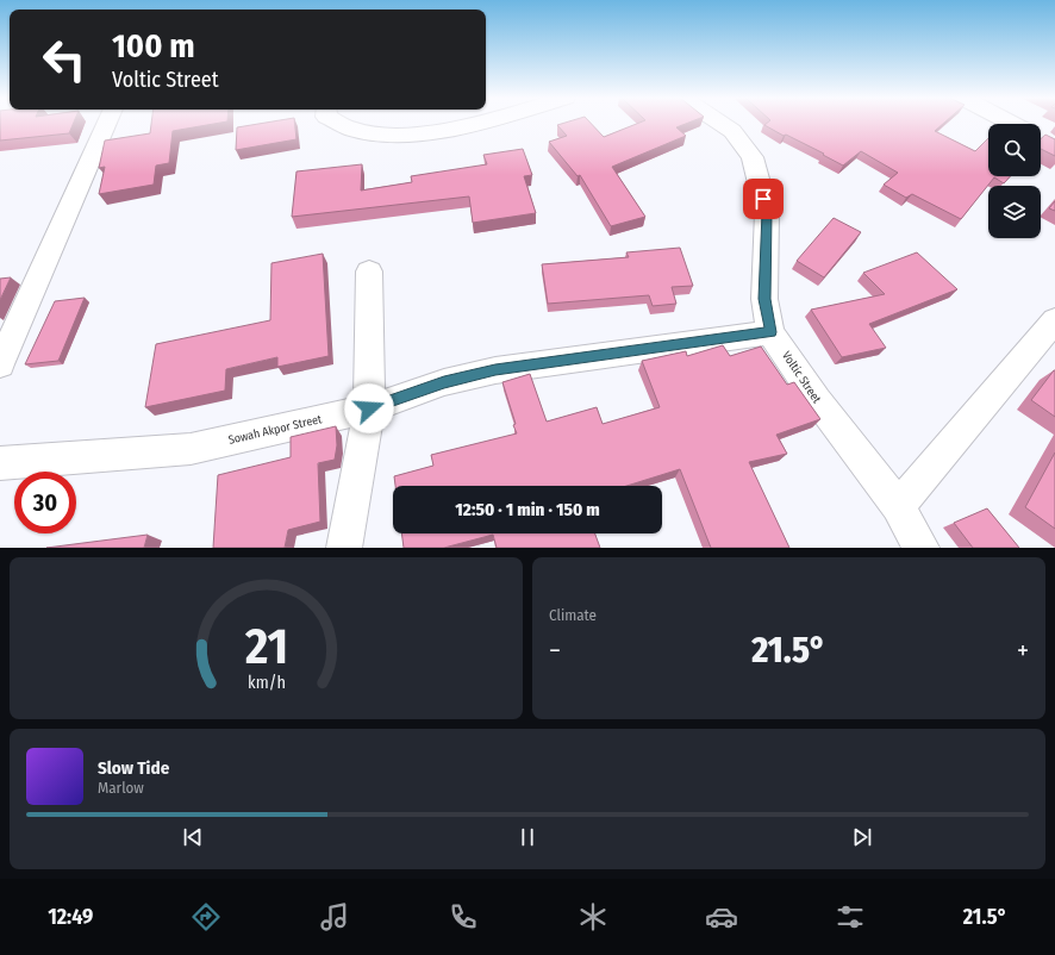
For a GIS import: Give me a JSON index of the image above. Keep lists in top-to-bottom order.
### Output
{
  "streets": {
    "street": ["Voltic Street", "Sowah Akpor Street"]
  },
  "crossings": [
    ["Voltic Street", "Sowah Akpor Street"]
  ],
  "page": {
    "turn": ["100 m", "Voltic Street"],
    "limit": "30",
    "trip": "12:50 · 1 min · 150 m",
    "tile": "Climate",
    "heat": ["−", "21.5°", "+"],
    "song": ["Slow Tide", "Marlow"],
    "tabs": ["12:49", "21.5°"],
    "gauge": ["21", "km/h"]
  }
}
